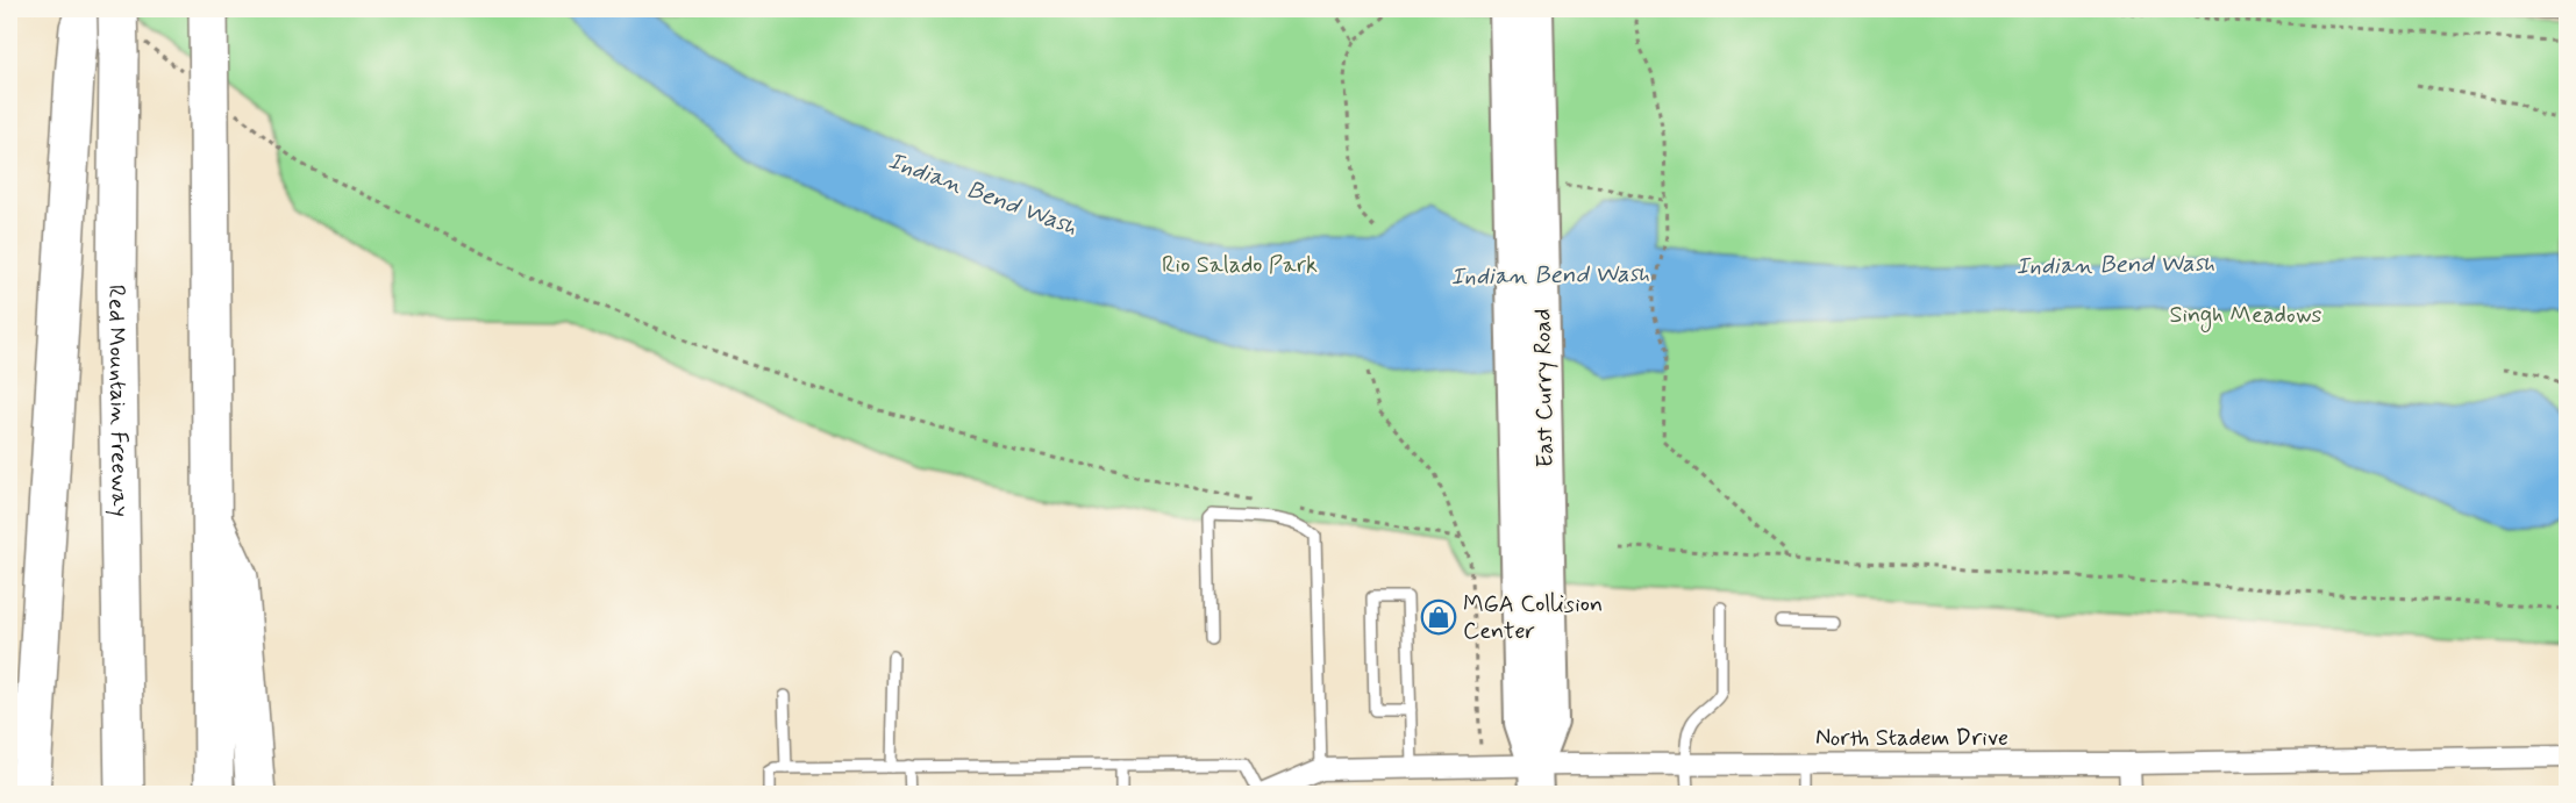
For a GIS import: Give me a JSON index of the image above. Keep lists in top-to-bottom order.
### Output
{
  "streets": {
    "highway": ["Red Mountain Freeway"],
    "main road": ["East Curry Road"],
    "street": ["North Stadem Drive"]
  },
  "crossings": [
    ["East Curry Road", "North Stadem Drive"]
  ],
  "water": ["Indian Bend Wash"],
  "parks": ["Rio Salado Park", "Singh Meadows"],
  "places": {
    "shop": ["MGA Collision Center"]
  }
}
